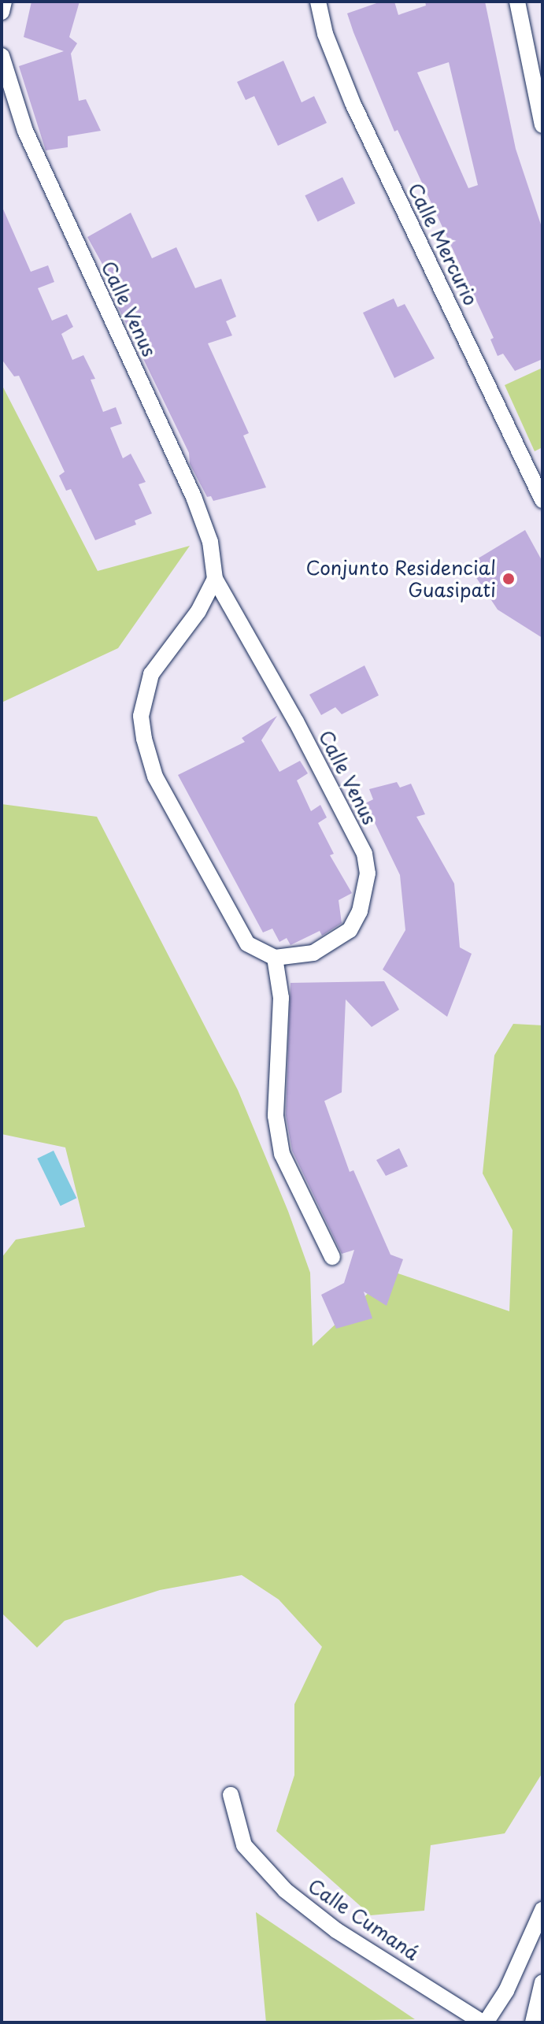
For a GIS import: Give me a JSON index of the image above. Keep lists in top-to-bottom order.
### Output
{
  "streets": {
    "street": ["Calle Mercurio", "Calle Venus", "Calle Cumaná"]
  },
  "places": ["Conjunto Residencial Guasipati"]
}
